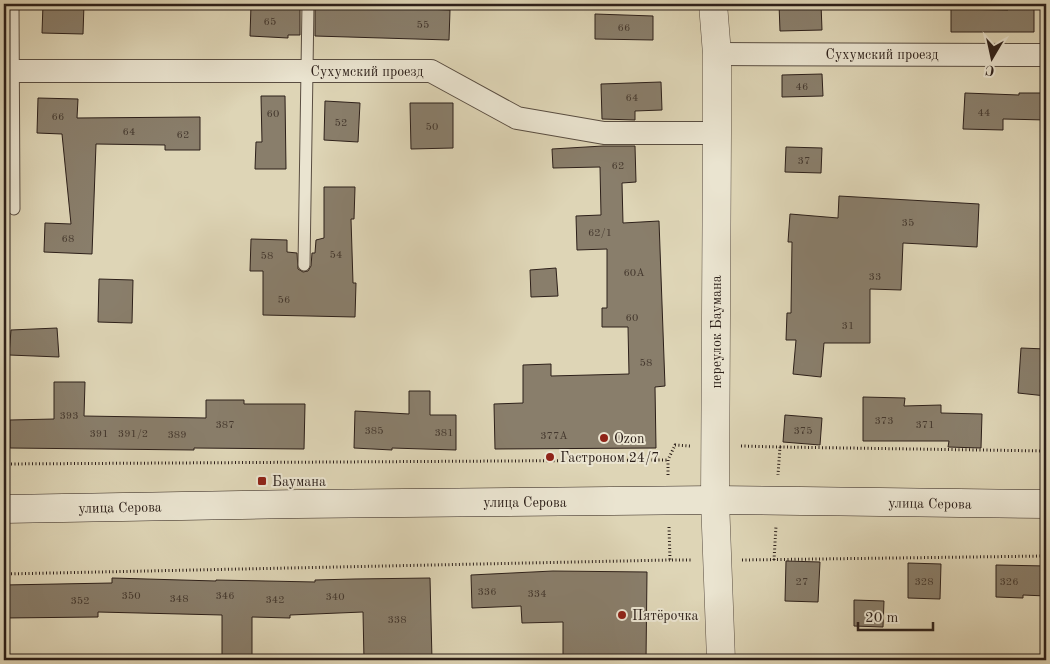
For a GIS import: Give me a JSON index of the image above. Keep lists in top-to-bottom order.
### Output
{
  "streets": {
    "main road": ["переулок Баумана", "улица Серова"],
    "street": ["Сухумский проезд"]
  },
  "crossings": [
    ["Сухумский проезд", "переулок Баумана"],
    ["переулок Баумана", "улица Серова"]
  ],
  "places": {
    "other": ["Ozon", "Гастроном 24/7", "Пятёрочка"],
    "transit": ["Баумана"]
  },
  "house_numbers": [
    "65",
    "55",
    "66",
    "46",
    "64",
    "44",
    "60",
    "66",
    "52",
    "50",
    "64",
    "62",
    "37",
    "62",
    "35",
    "62/1",
    "68",
    "54",
    "58",
    "60А",
    "33",
    "56",
    "60",
    "31",
    "58",
    "393",
    "373",
    "387",
    "371",
    "385",
    "375",
    "381",
    "391",
    "391/2",
    "389",
    "377А",
    "27",
    "328",
    "326",
    "336",
    "334",
    "350",
    "346",
    "340",
    "348",
    "342",
    "352",
    "338"
  ],
  "scale_bar": "20 m",
  "north": "bottom"
}
